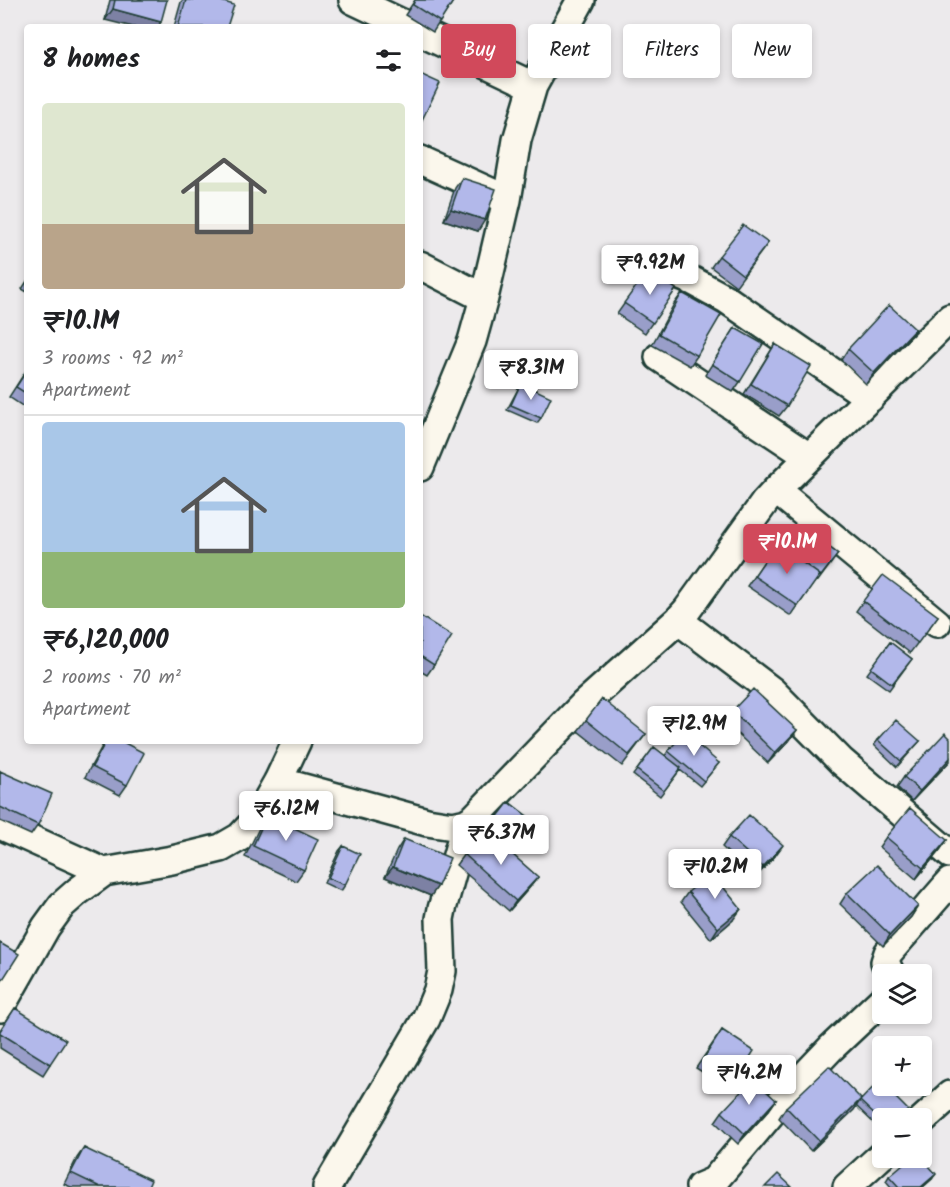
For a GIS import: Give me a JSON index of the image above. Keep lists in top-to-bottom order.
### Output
{
  "page": {
    "chip": [
      "Buy",
      "Rent",
      "Filters",
      "New"
    ],
    "heading": "8 homes",
    "list": [
      {
        "name": "₹10.1M",
        "note": "3 rooms · 92 m² · Apartment"
      },
      {
        "name": "₹6,120,000",
        "note": "2 rooms · 70 m² · Apartment"
      }
    ],
    "price": [
      "₹9.92M",
      "₹8.31M",
      "₹10.1M",
      "₹12.9M",
      "₹6.12M",
      "₹6.37M",
      "₹10.2M",
      "₹14.2M"
    ],
    "map_buttons": ["+", "−"]
  }
}
